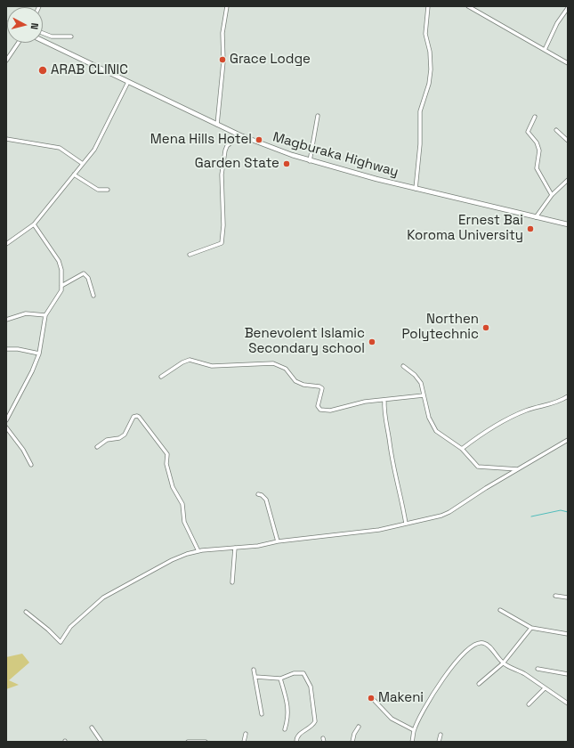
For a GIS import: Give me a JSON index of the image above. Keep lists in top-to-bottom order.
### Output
{
  "streets": {
    "main road": ["Magburaka Highway"]
  },
  "places": [
    "Grace Lodge",
    "ARAB CLINIC",
    "Mena Hills Hotel",
    "Garden State",
    "Ernest Bai Koroma University",
    "Northen Polytechnic",
    "Benevolent Islamic Secondary school",
    "Makeni"
  ],
  "north": "right"
}
